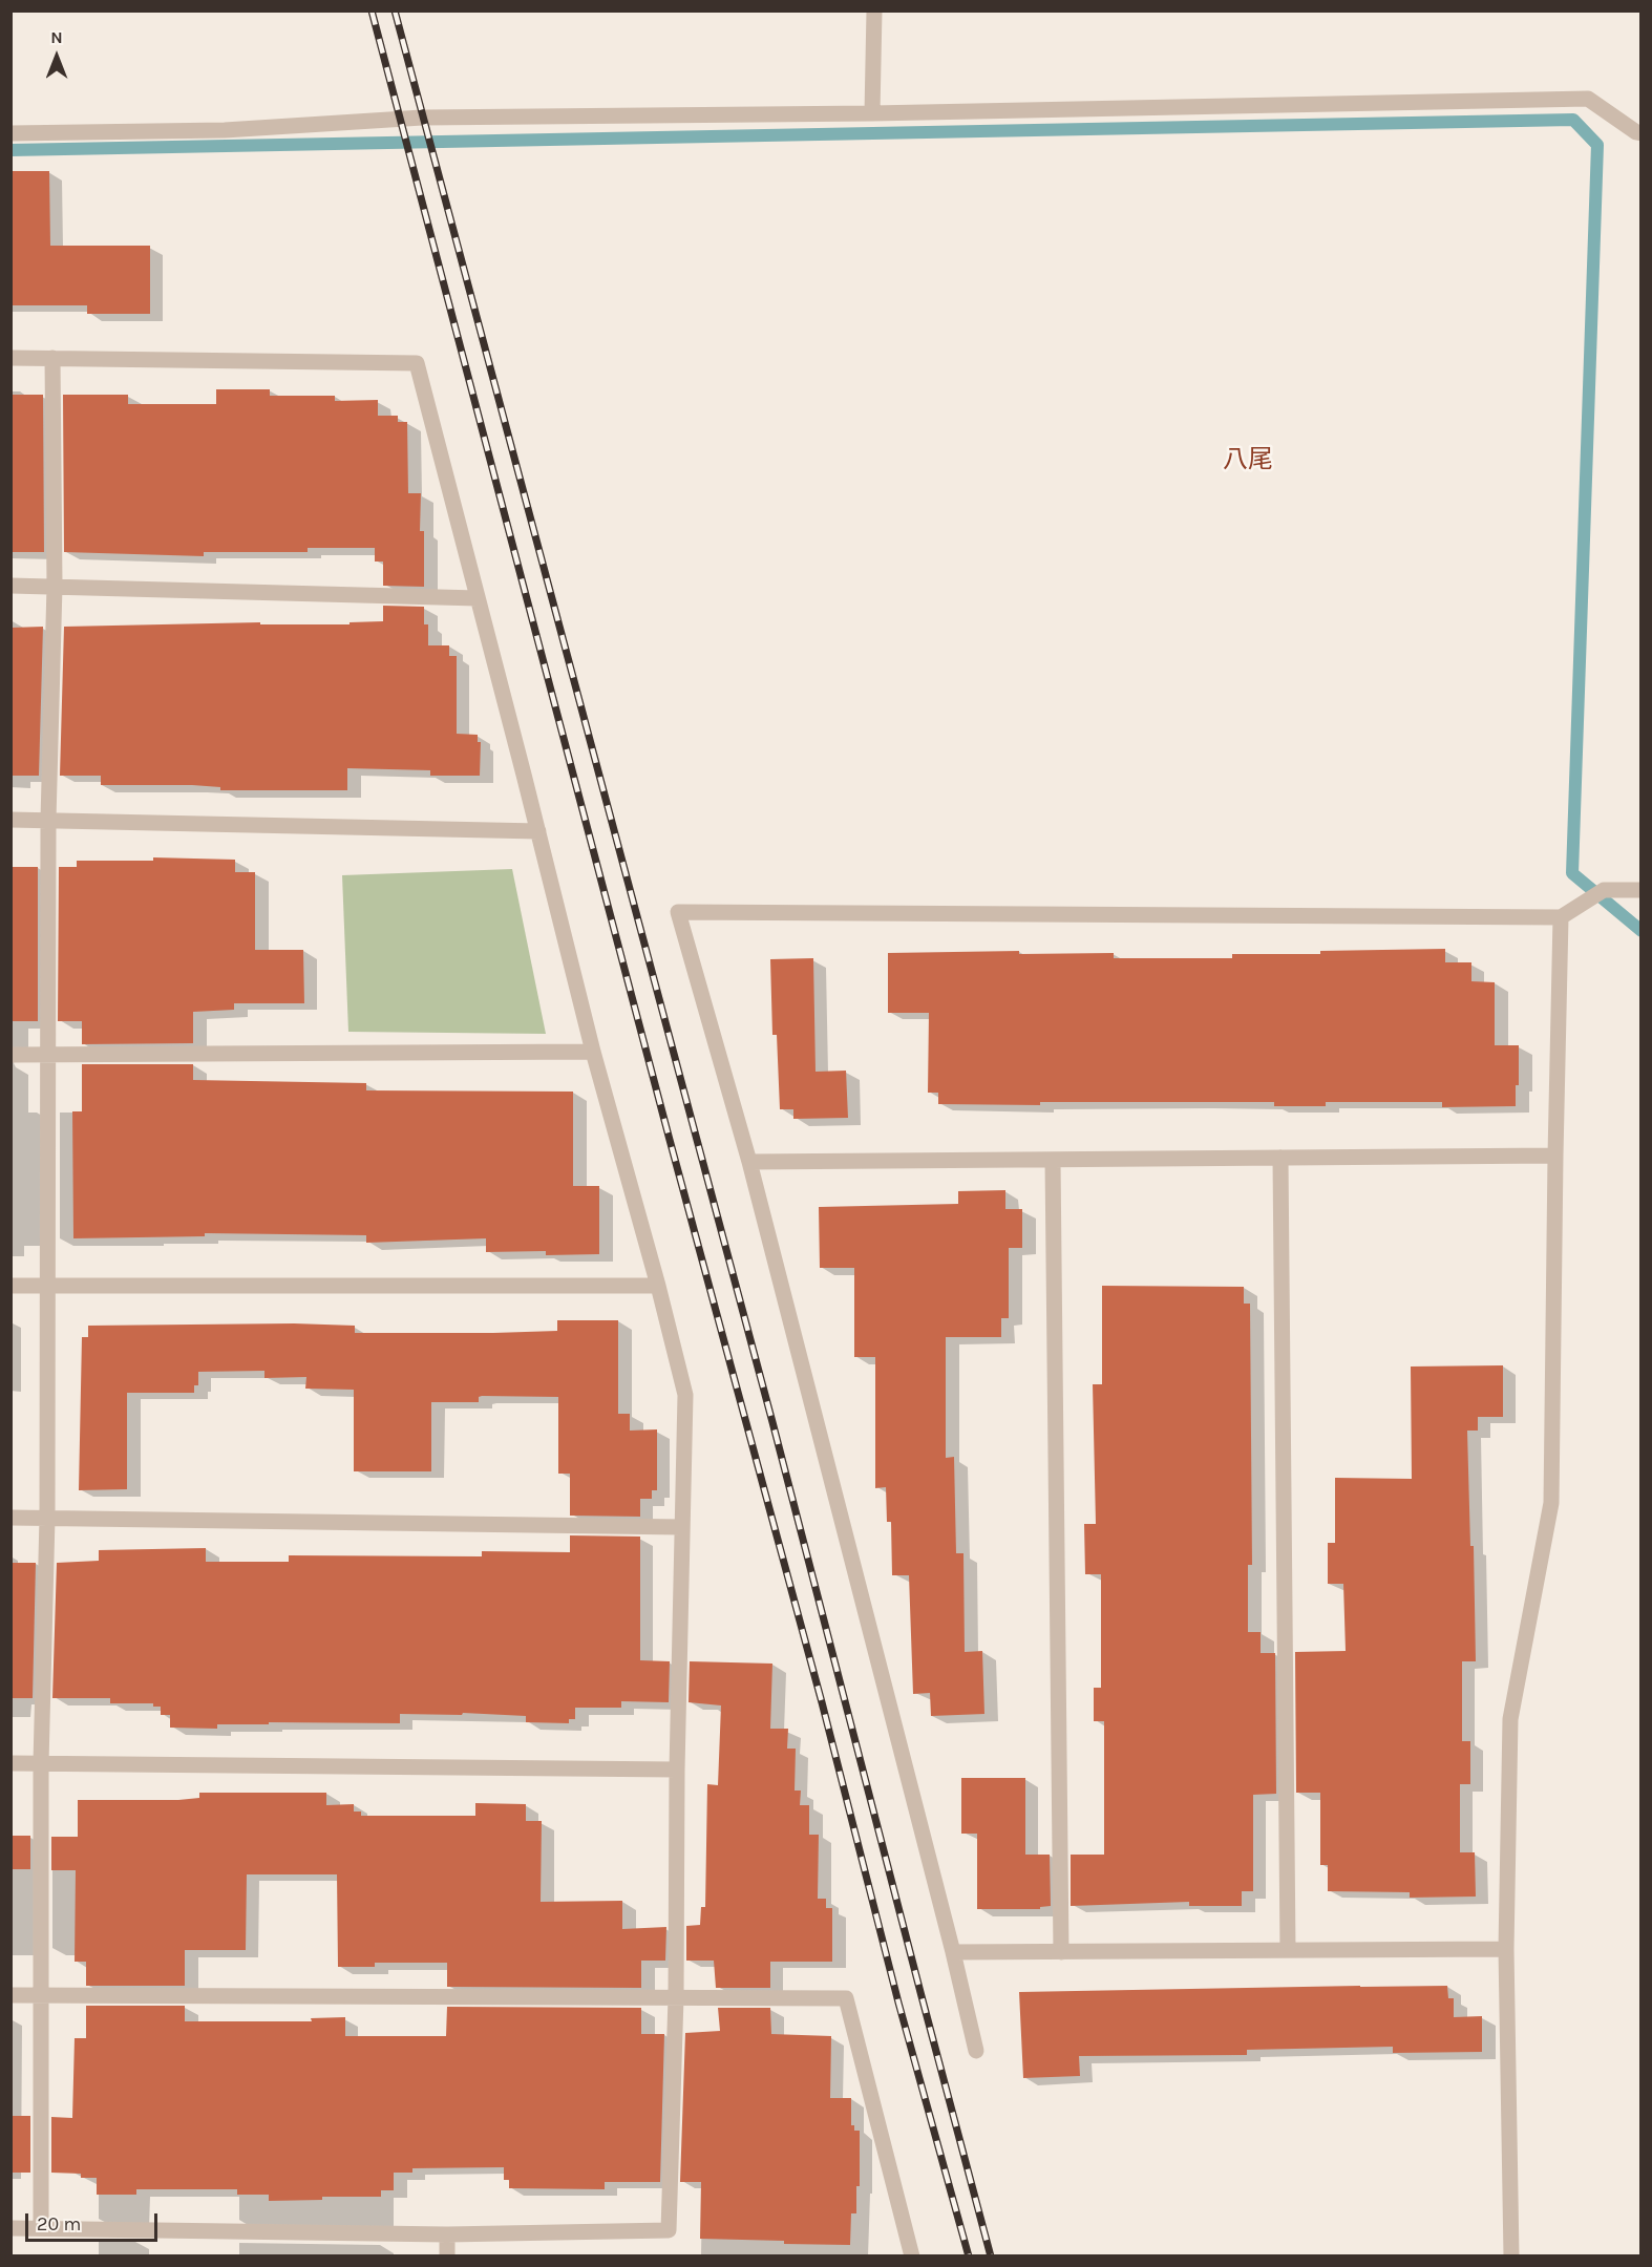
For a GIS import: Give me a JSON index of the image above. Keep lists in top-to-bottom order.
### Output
{
  "districts": ["八尾"],
  "scale_bar": "20 m",
  "north": "top"
}
